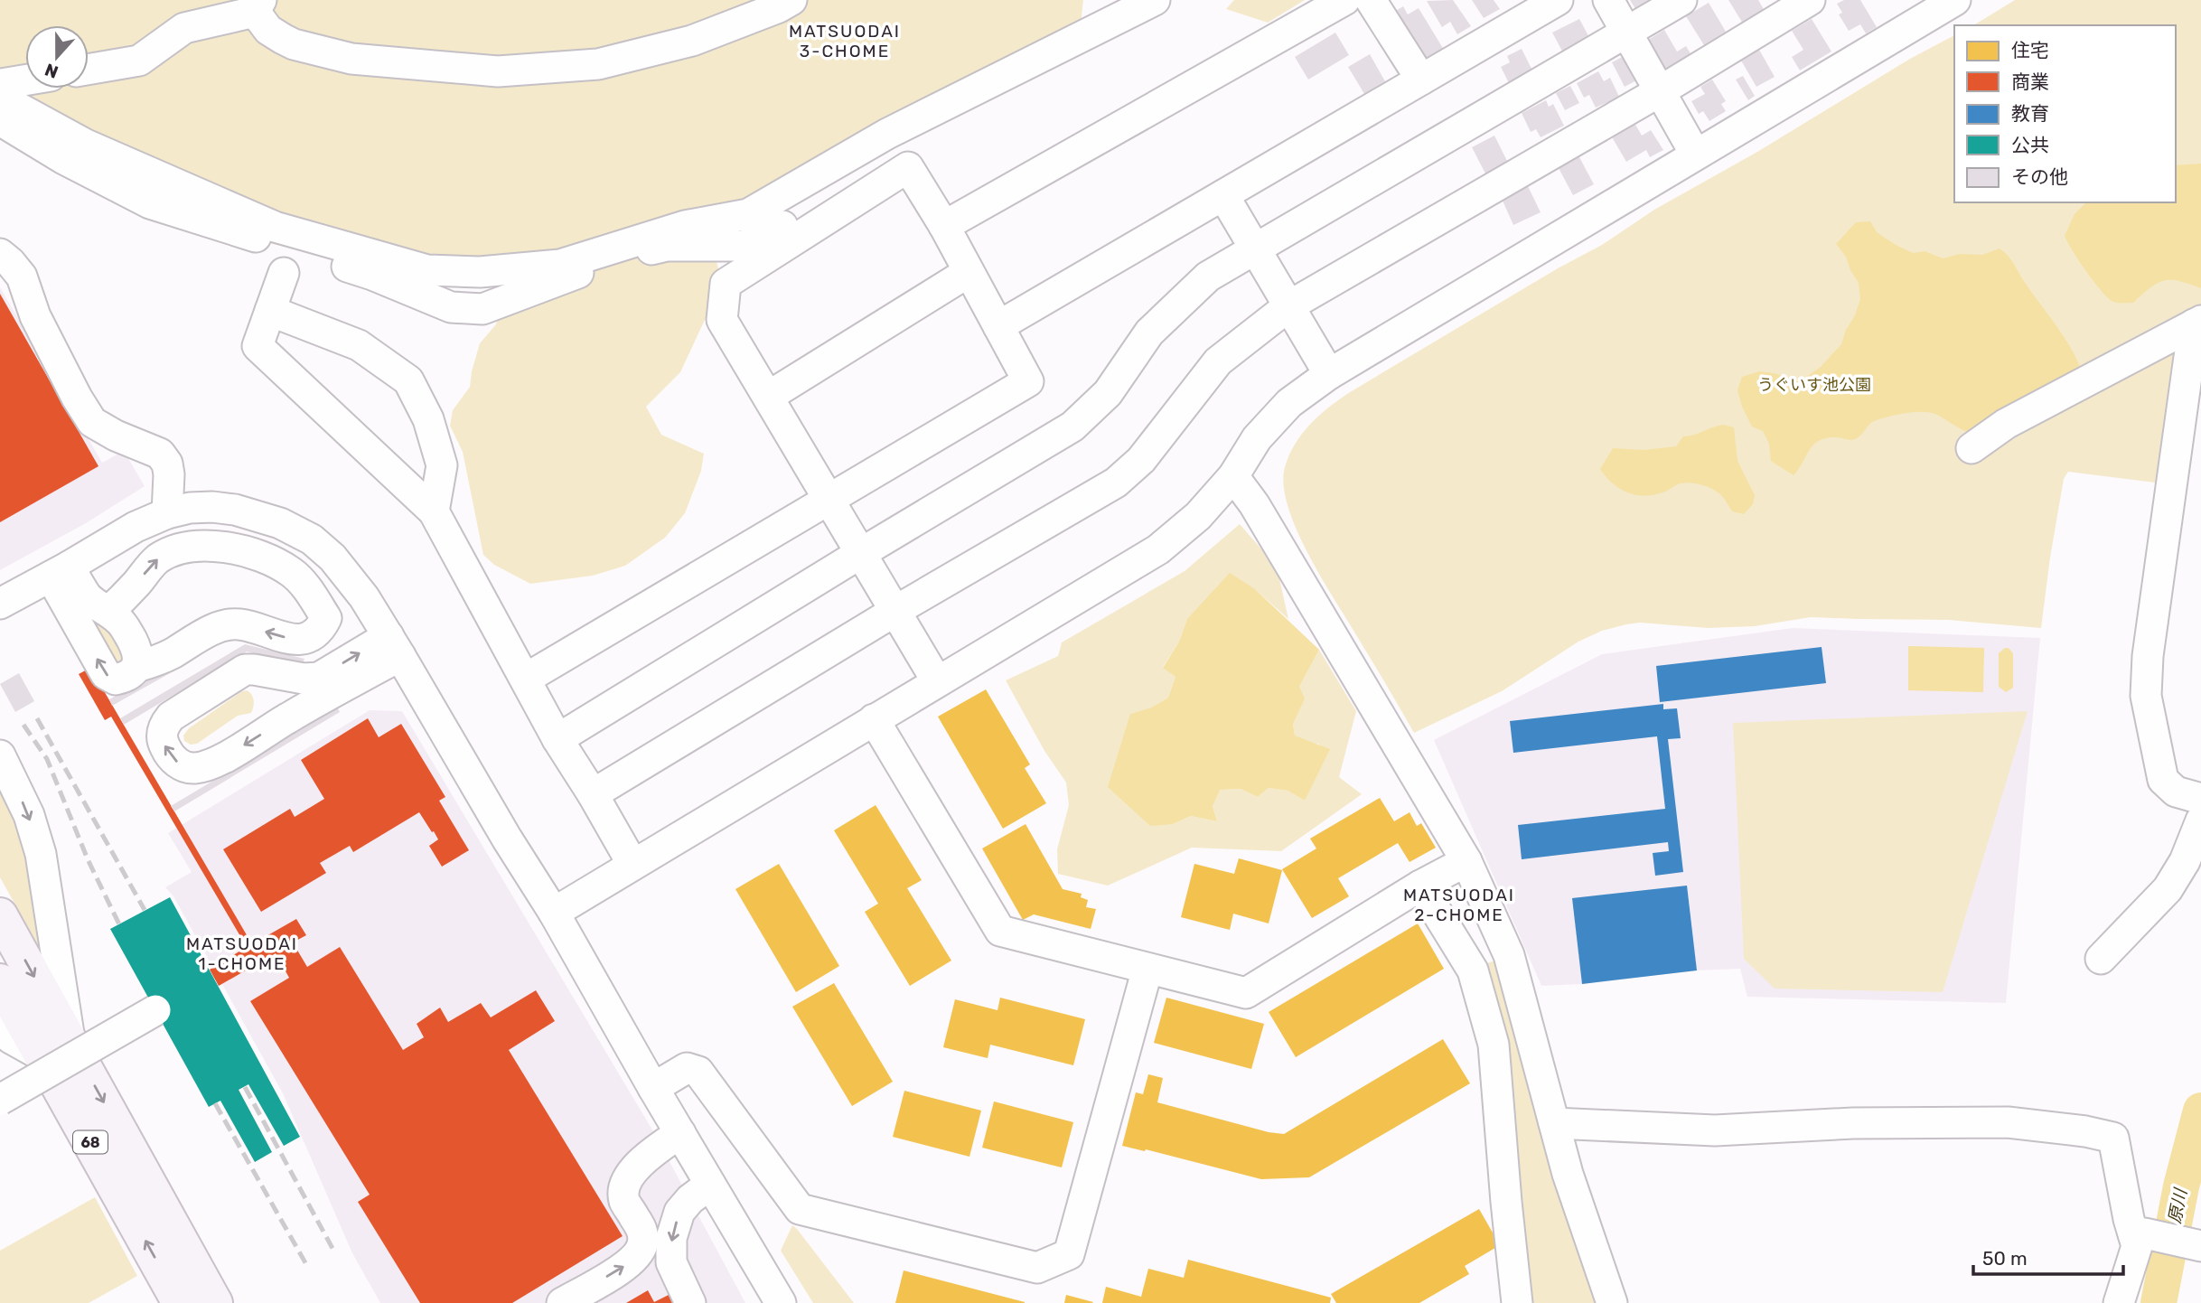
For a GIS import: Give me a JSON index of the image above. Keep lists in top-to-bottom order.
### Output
{
  "streets": {
    "main road": ["68"]
  },
  "districts": ["MATSUODAI 3-CHOME", "MATSUODAI 2-CHOME", "MATSUODAI 1-CHOME"],
  "water": ["原川"],
  "parks": ["うぐいす池公園"],
  "legend": [
    "住宅",
    "商業",
    "教育",
    "公共",
    "その他"
  ],
  "scale_bar": "50 m",
  "north": "bottom"
}
